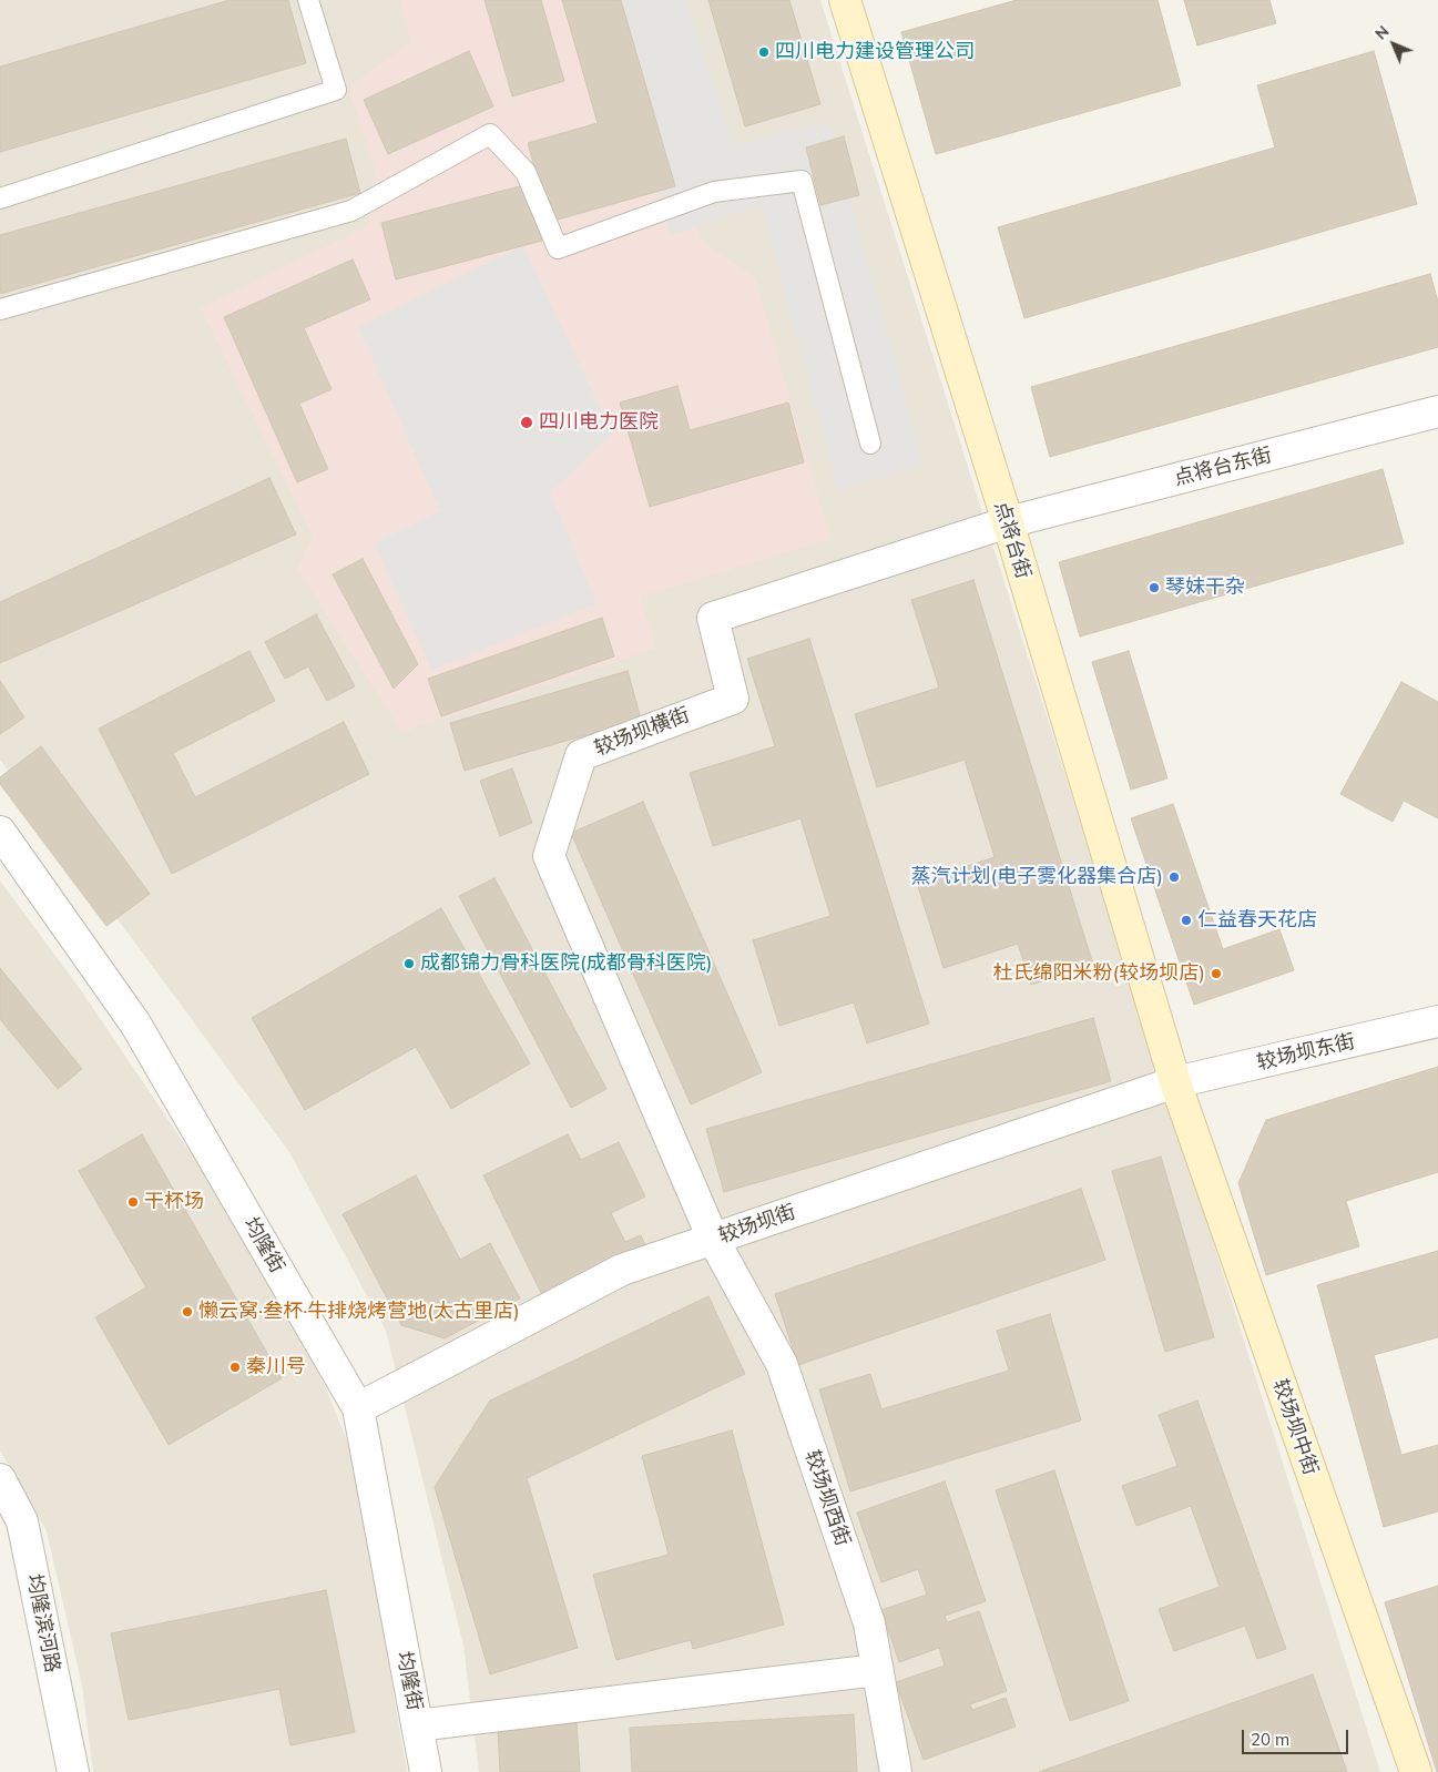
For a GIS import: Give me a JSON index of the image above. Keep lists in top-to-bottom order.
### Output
{
  "streets": {
    "street": [
      "点将台东街",
      "点将台街",
      "较场坝横街",
      "较场坝东街",
      "较场坝街",
      "均隆街",
      "较场坝中街",
      "较场坝西街",
      "均隆滨河路"
    ]
  },
  "crossings": [
    ["点将台东街", "点将台街"],
    ["点将台东街", "较场坝横街"],
    ["点将台街", "较场坝横街"],
    ["点将台街", "较场坝东街"],
    ["点将台街", "较场坝街"],
    ["点将台街", "较场坝中街"],
    ["较场坝横街", "较场坝街"],
    ["较场坝横街", "较场坝西街"],
    ["较场坝东街", "较场坝街"],
    ["较场坝东街", "较场坝中街"],
    ["较场坝街", "均隆街"],
    ["较场坝街", "较场坝中街"],
    ["较场坝街", "较场坝西街"]
  ],
  "places": [
    "四川电力建设管理公司",
    "四川电力医院",
    "琴妹干杂",
    "蒸汽计划(电子雾化器集合店)",
    "仁益春天花店",
    "成都锦力骨科医院(成都骨科医院)",
    "杜氏绵阳米粉(较场坝店)",
    "干杯场",
    "懒云窝·叁杯·牛排烧烤营地(太古里店)",
    "秦川号"
  ],
  "scale_bar": "20 m",
  "north": "top left"
}
